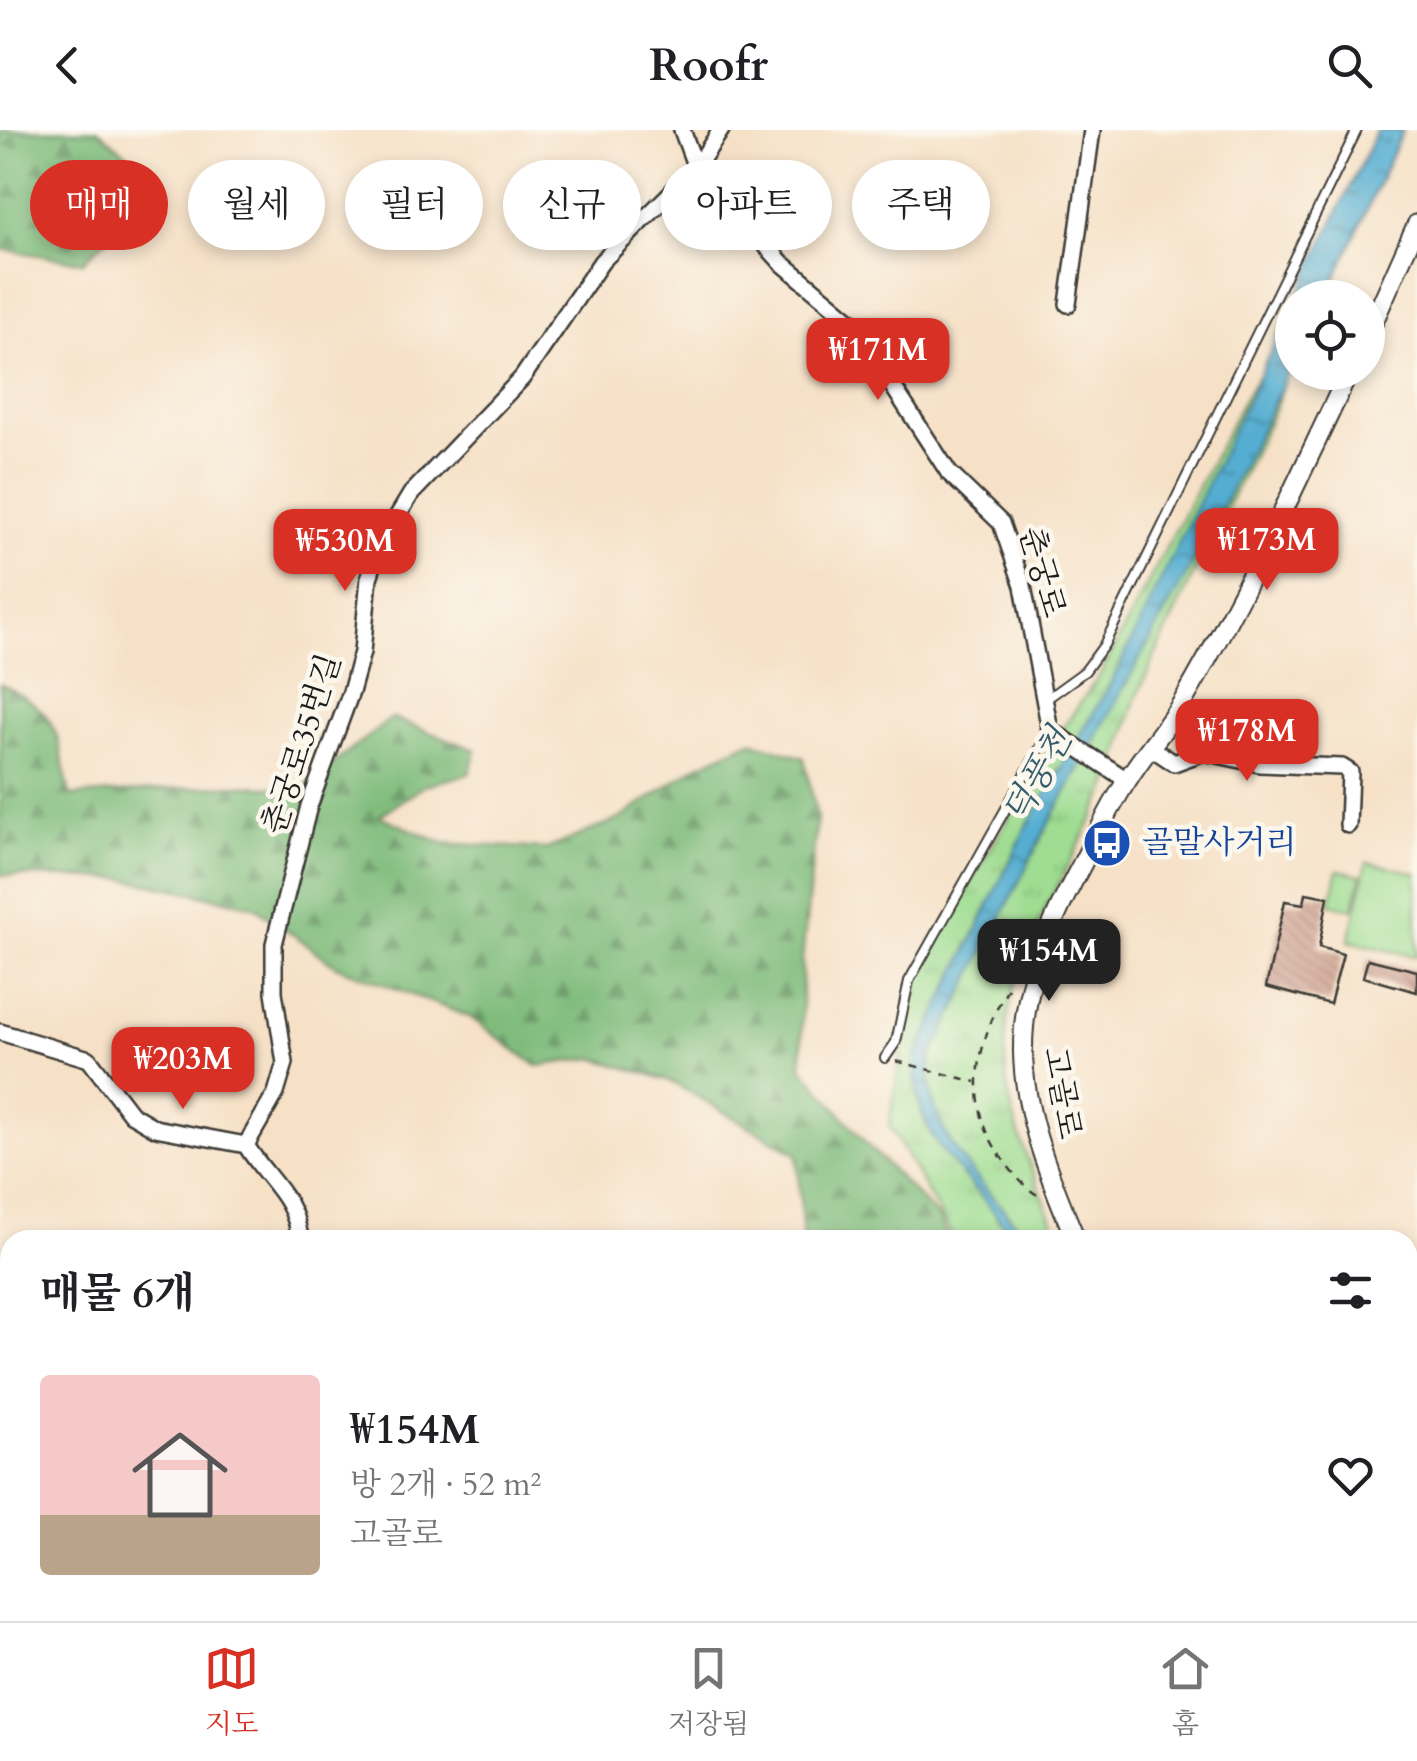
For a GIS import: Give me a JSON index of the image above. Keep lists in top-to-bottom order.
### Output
{
  "streets": {
    "street": ["춘궁로", "춘궁로35번길", "고골로"]
  },
  "water": ["덕풍천"],
  "places": {
    "bus stop": ["골말사거리"]
  },
  "page": {
    "header": "Roofr",
    "chip": [
      "매매",
      "월세",
      "필터",
      "신규",
      "아파트",
      "주택"
    ],
    "price": [
      "₩171M",
      "₩173M",
      "₩530M",
      "₩178M",
      "₩154M",
      "₩203M"
    ],
    "heading": "매물 6개",
    "list": [
      {
        "name": "₩154M",
        "note": "방 2개 · 52 m² · 고골로"
      }
    ],
    "tabs": ["지도", "저장됨", "홈"]
  }
}
